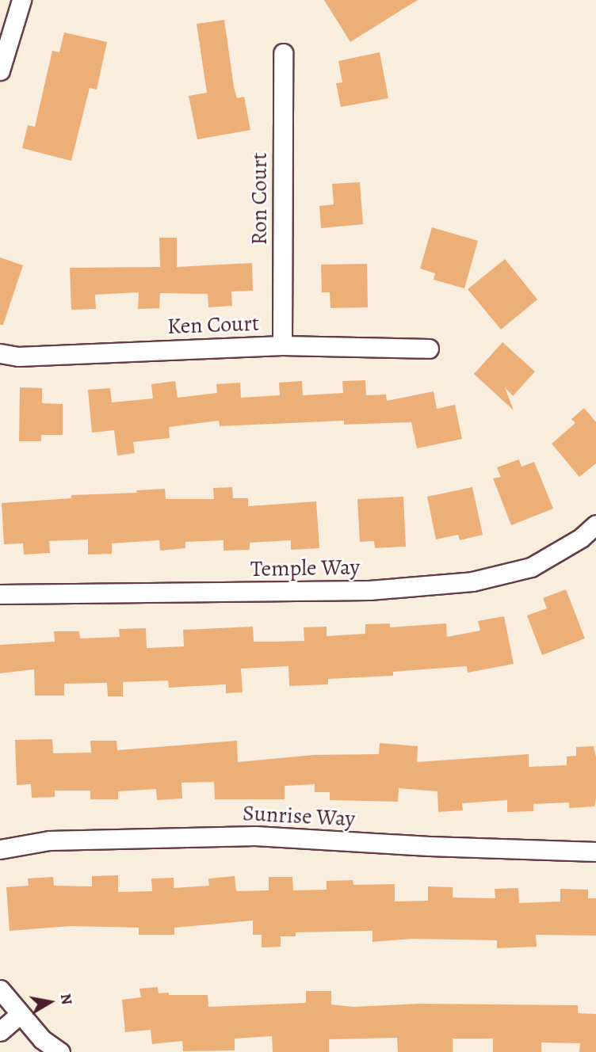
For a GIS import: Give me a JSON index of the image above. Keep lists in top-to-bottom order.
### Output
{
  "streets": {
    "street": [
      "Ron Court",
      "Ken Court",
      "Temple Way",
      "Sunrise Way"
    ]
  },
  "crossings": [
    ["Ron Court", "Ken Court"]
  ],
  "north": "right"
}
